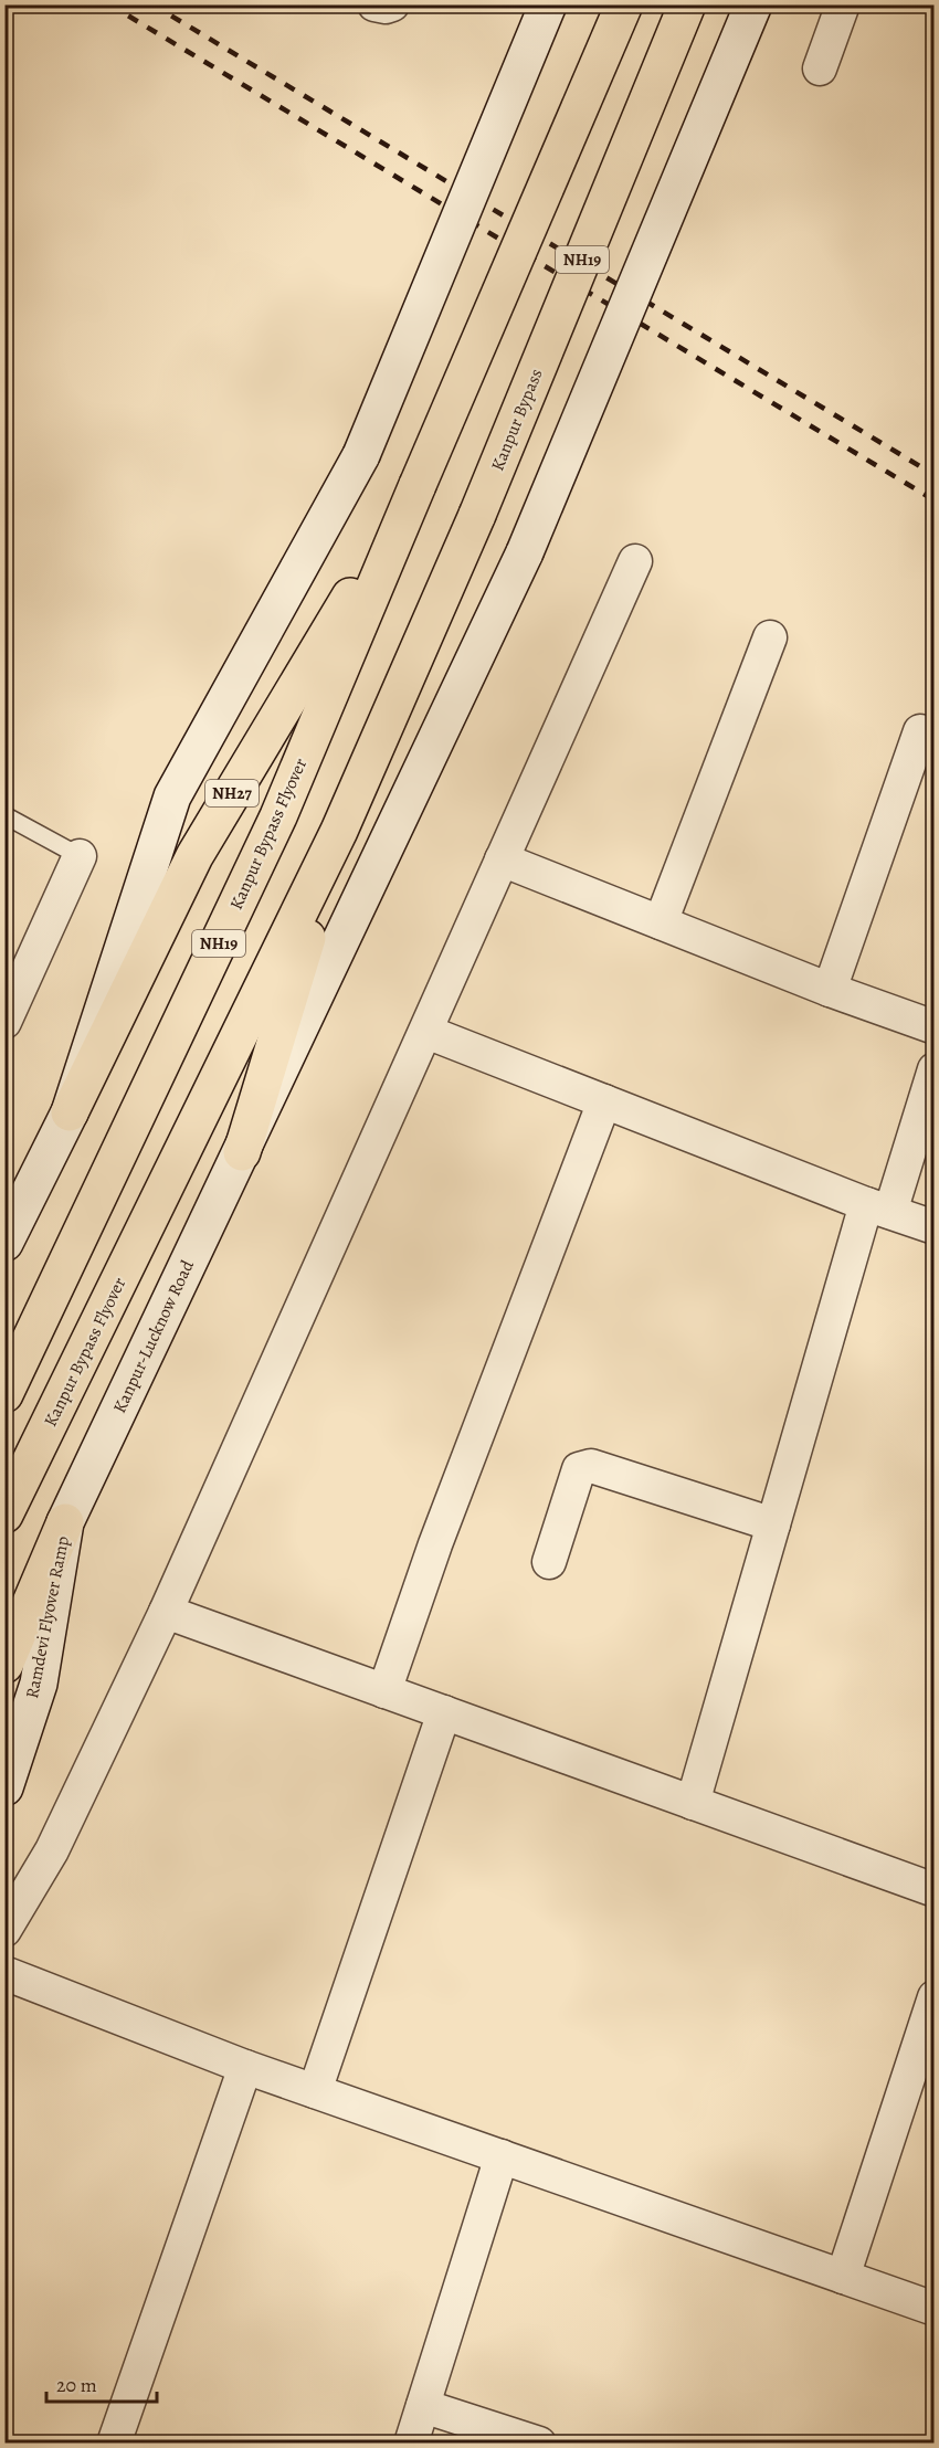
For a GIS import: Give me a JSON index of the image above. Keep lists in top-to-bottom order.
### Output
{
  "streets": {
    "highway": [
      "NH19",
      "Kanpur Bypass",
      "NH27",
      "Kanpur Bypass Flyover"
    ],
    "main road": ["Kanpur-Lucknow Road", "Ramdevi Flyover Ramp"]
  },
  "crossings": [
    ["NH19", "NH27"],
    ["NH19", "Kanpur Bypass Flyover"],
    ["Kanpur Bypass", "Kanpur Bypass Flyover"],
    ["NH27", "Kanpur Bypass Flyover"],
    ["Kanpur-Lucknow Road", "Ramdevi Flyover Ramp"]
  ],
  "scale_bar": "20 m"
}
